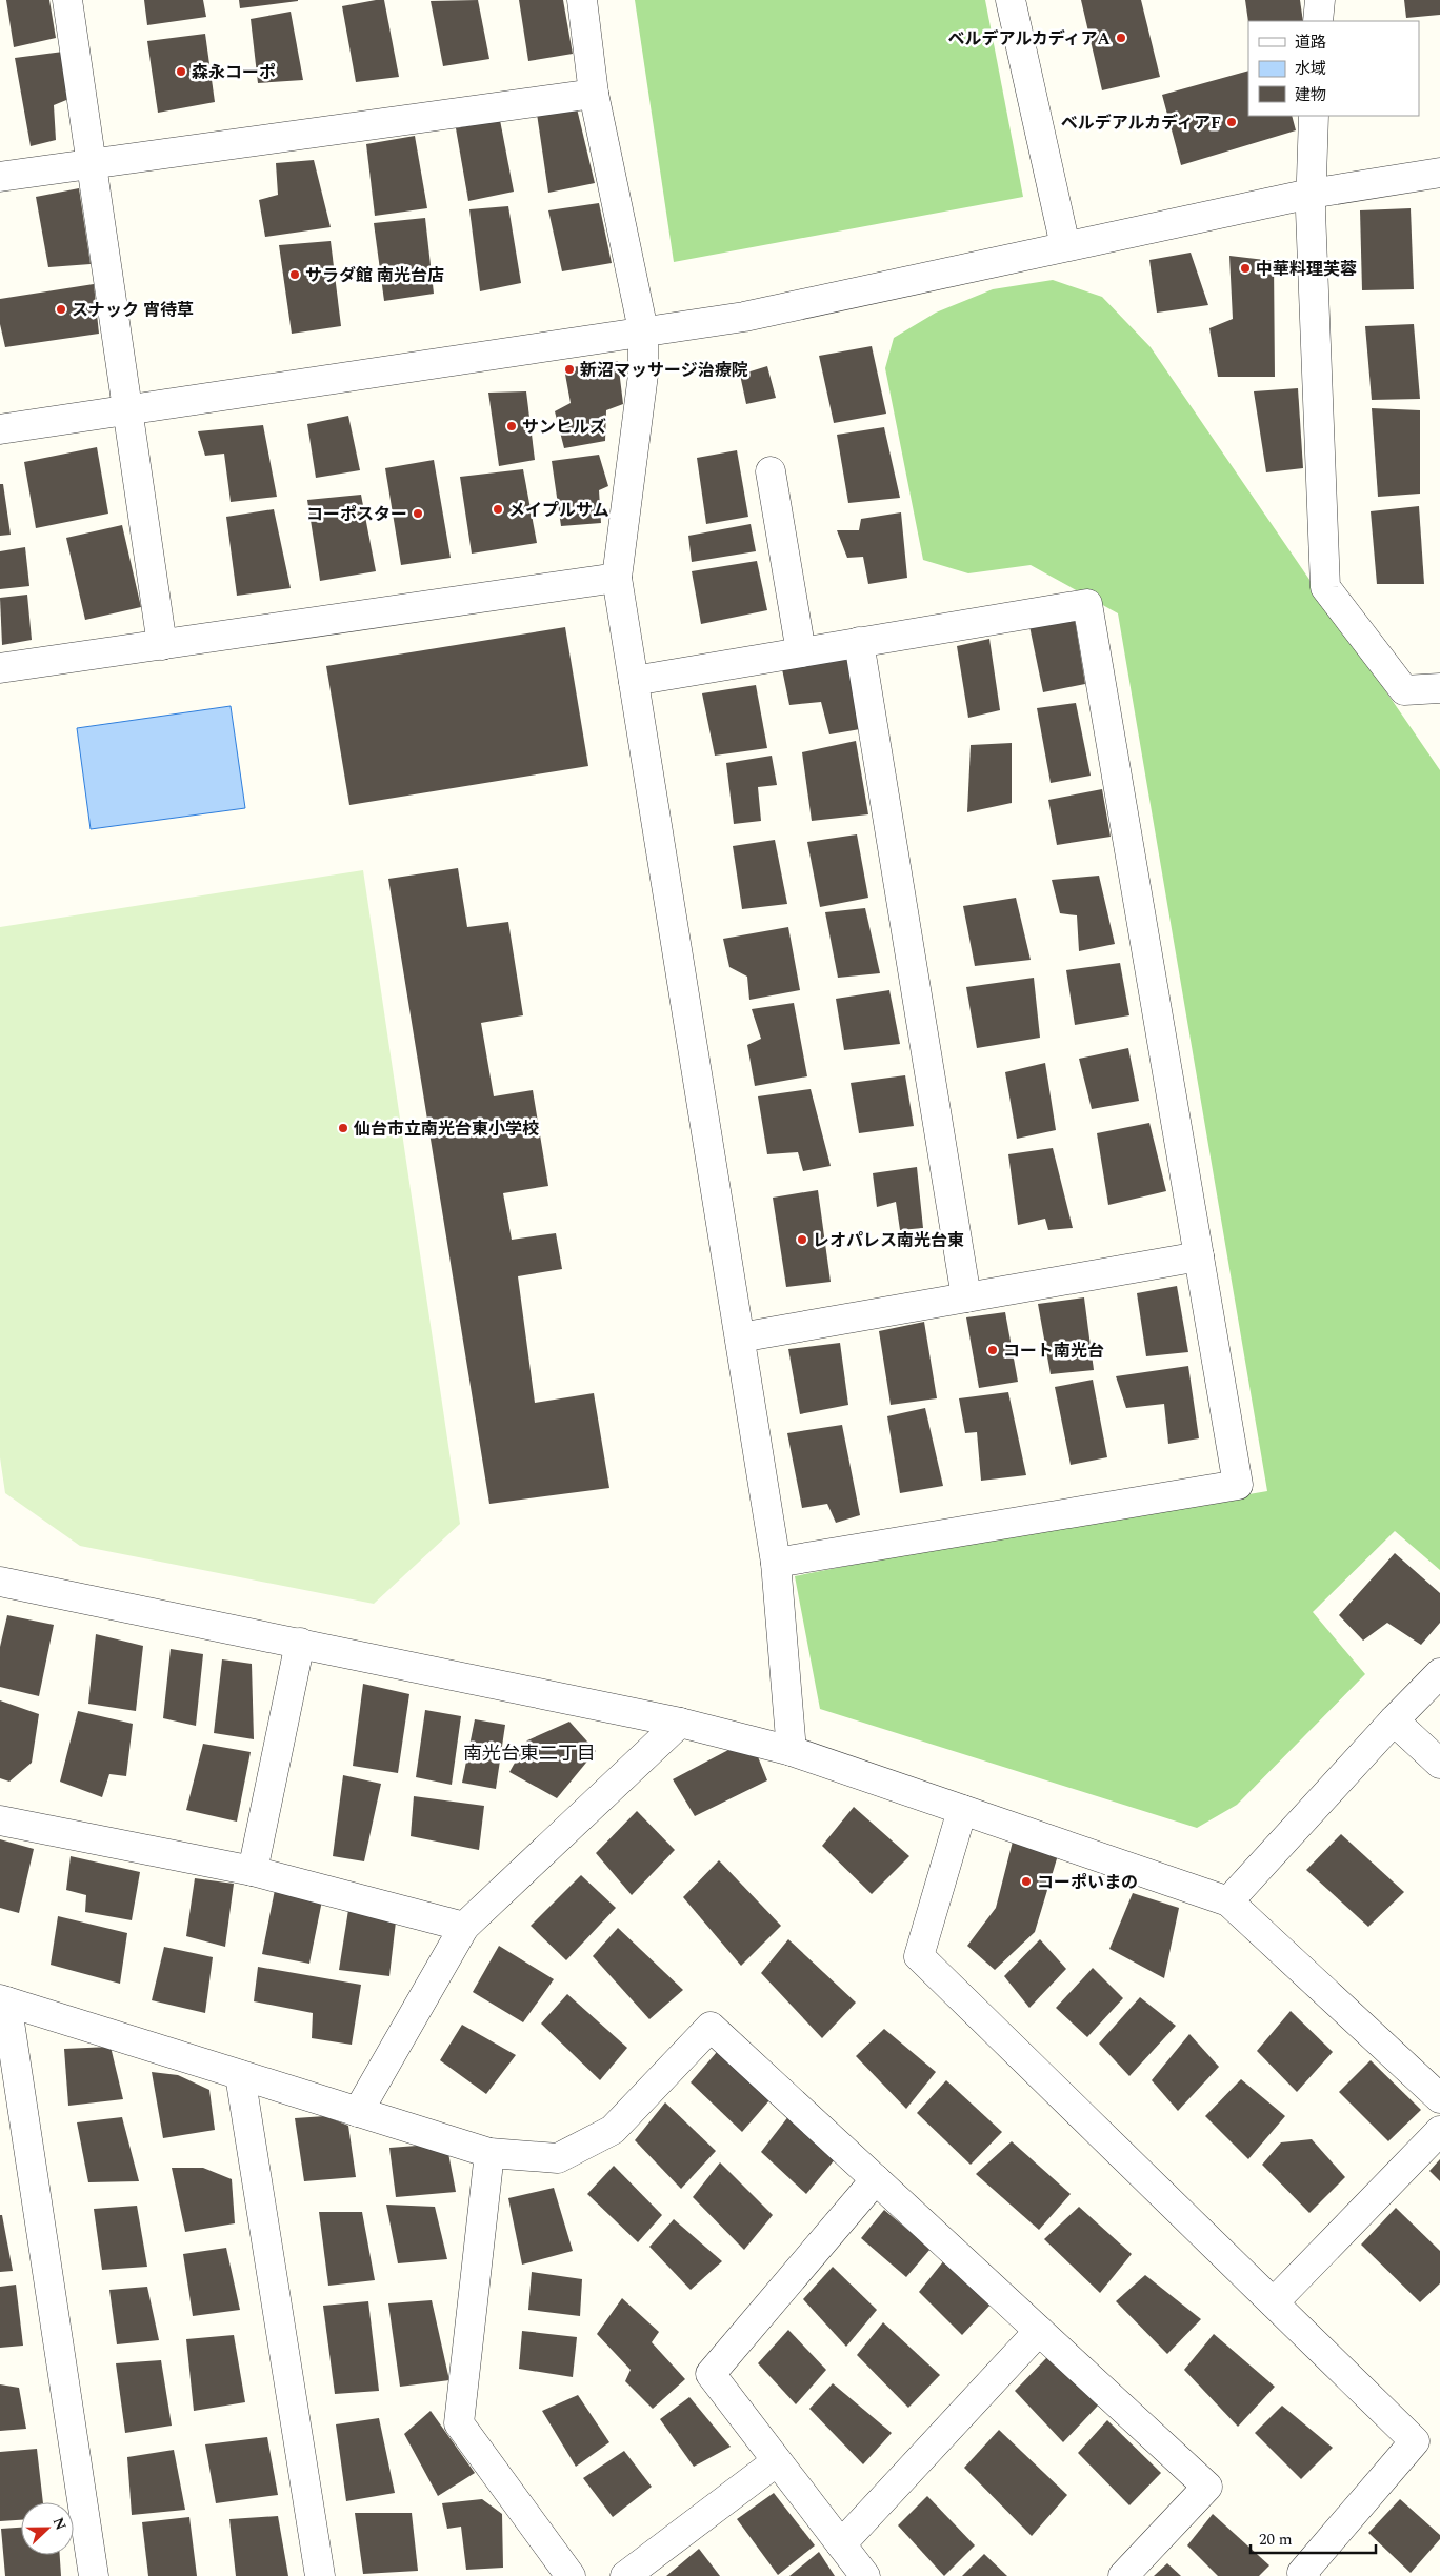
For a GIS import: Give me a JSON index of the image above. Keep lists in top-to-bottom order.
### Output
{
  "districts": ["南光台東二丁目"],
  "places": [
    "ベルデアルカディアA",
    "森永コーポ",
    "ベルデアルカディアF",
    "中華料理芙蓉",
    "サラダ館 南光台店",
    "スナック 宵待草",
    "新沼マッサージ治療院",
    "サンヒルズ",
    "メイプルサム",
    "コーポスター",
    "仙台市立南光台東小学校",
    "レオパレス南光台東",
    "コート南光台",
    "コーポいまの"
  ],
  "legend": ["道路", "水域", "建物"],
  "scale_bar": "20 m",
  "north": "right"
}
